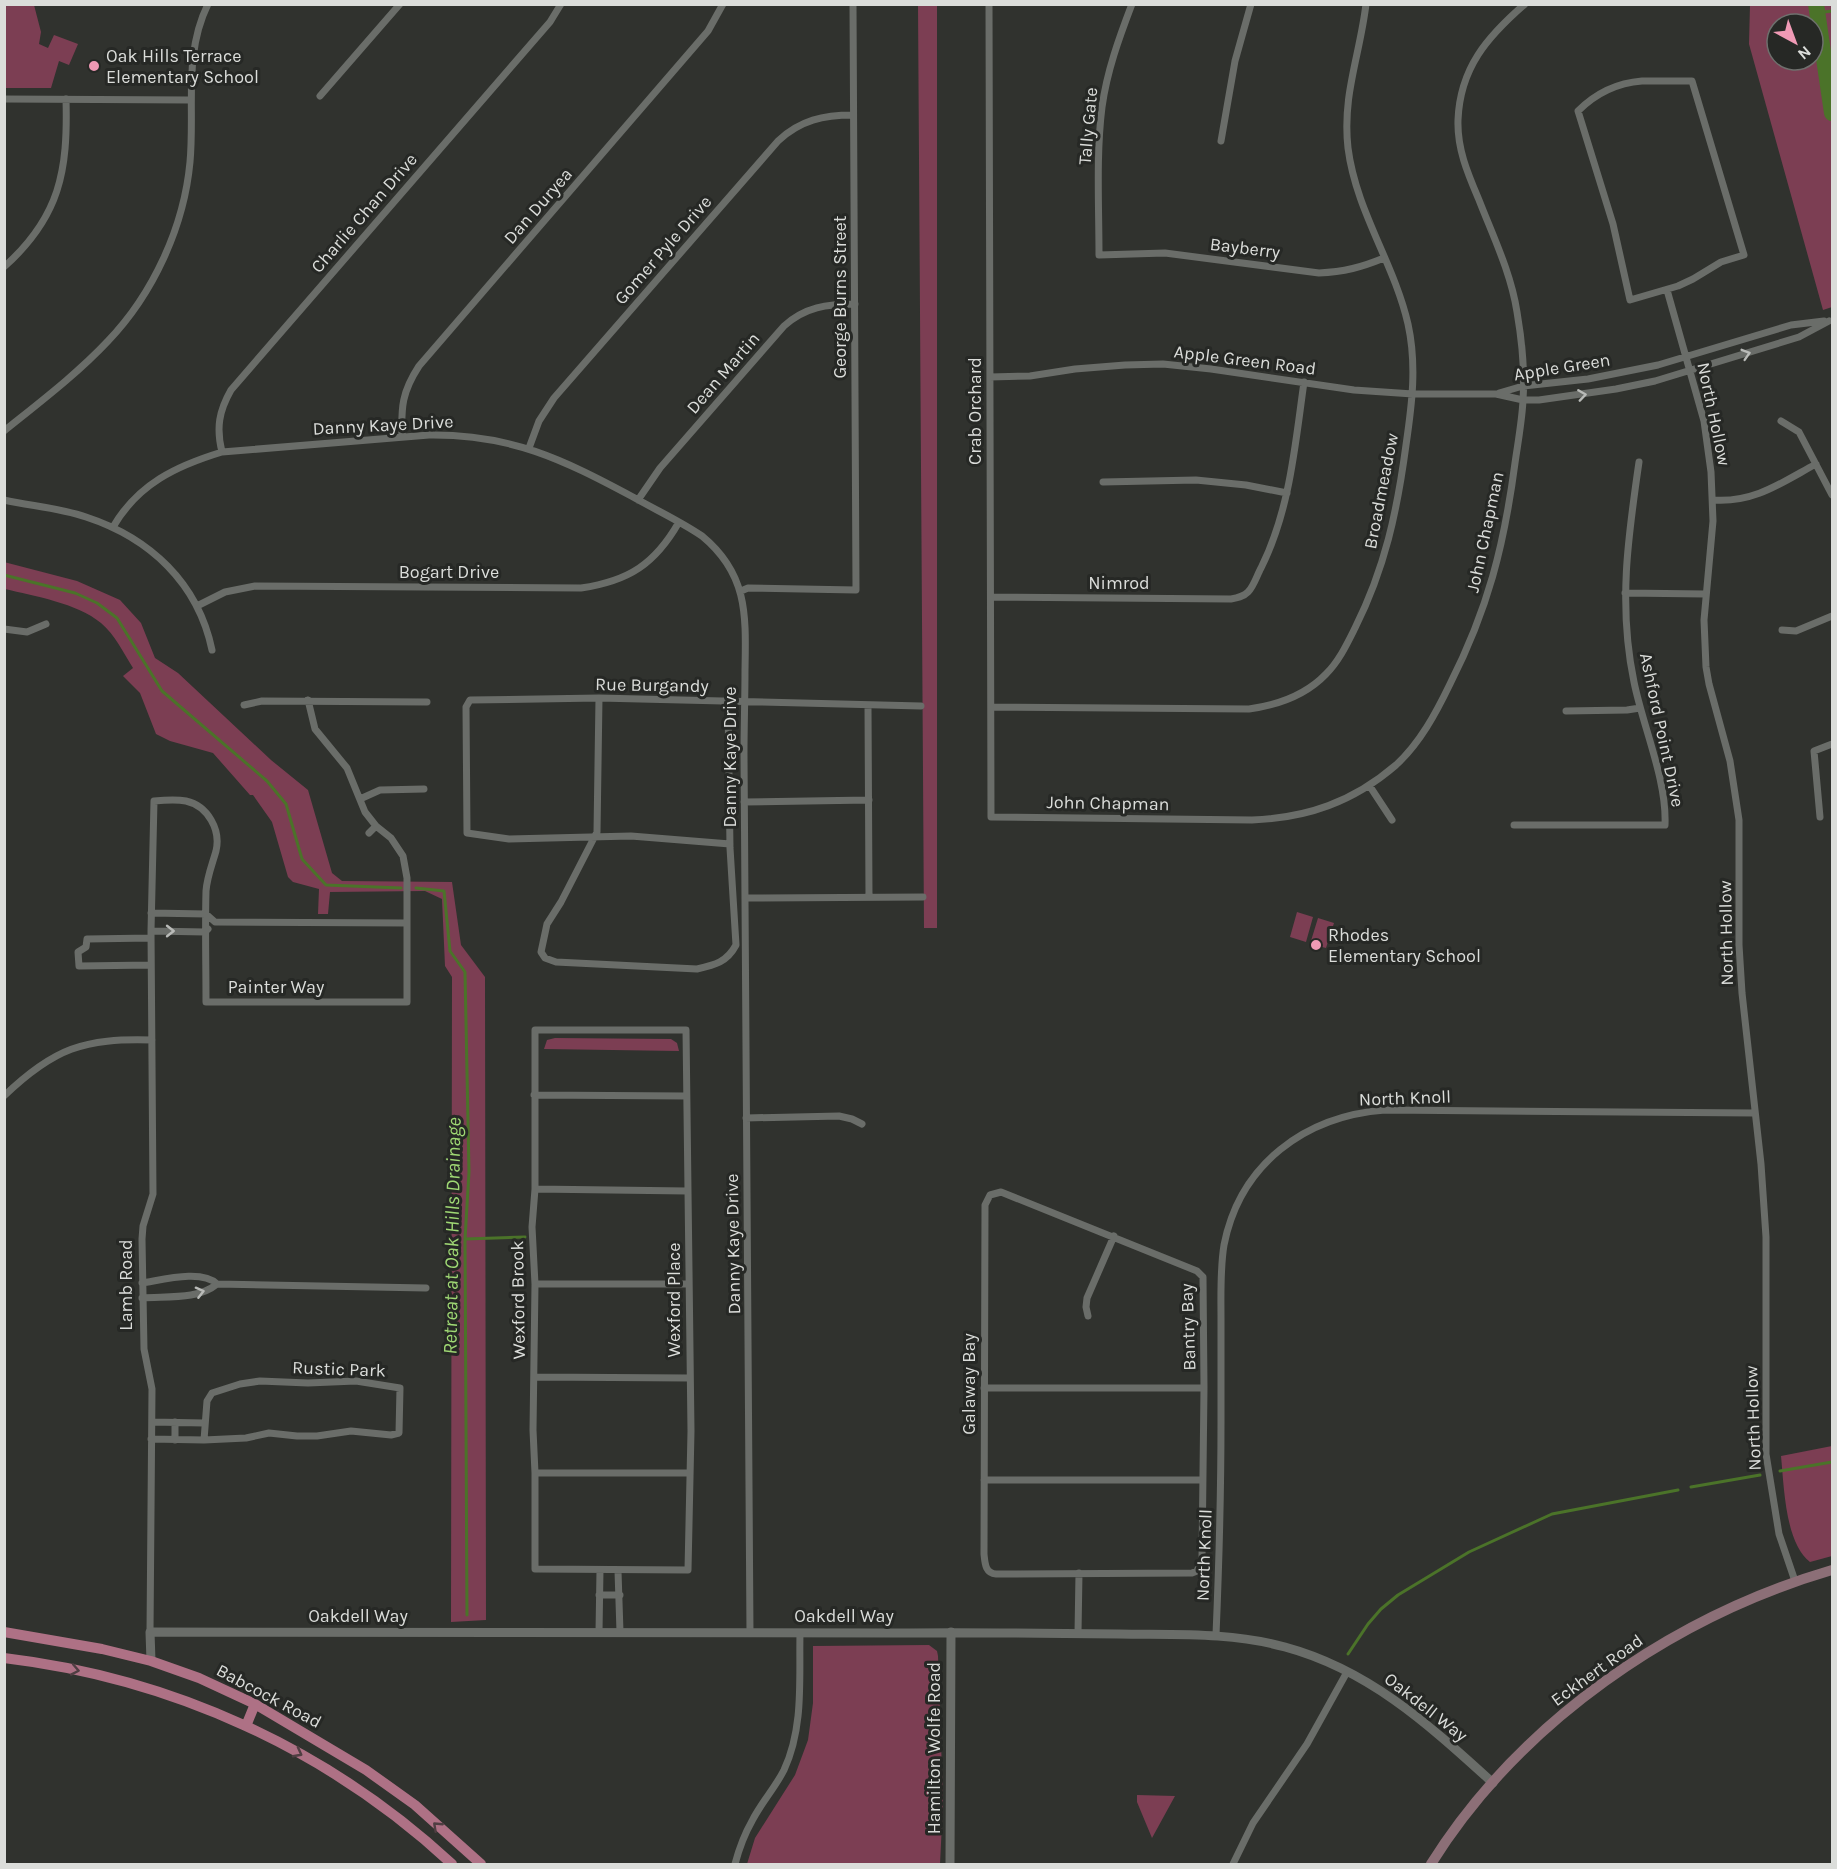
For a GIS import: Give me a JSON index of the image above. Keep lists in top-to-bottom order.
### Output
{
  "streets": {
    "main road": ["Eckhert Road", "Babcock Road"],
    "street": [
      "Tally Gate",
      "Dan Duryea",
      "Charlie Chan Drive",
      "Bayberry",
      "Gomer Pyle Drive",
      "George Burns Street",
      "Apple Green Road",
      "Apple Green",
      "Dean Martin",
      "Crab Orchard",
      "North Hollow",
      "Danny Kaye Drive",
      "Broadmeadow",
      "John Chapman",
      "Bogart Drive",
      "Nimrod",
      "Rue Burgandy",
      "Ashford Point Drive",
      "Painter Way",
      "North Knoll",
      "Lamb Road",
      "Wexford Brook",
      "Wexford Place",
      "Bantry Bay",
      "Rustic Park",
      "Galaway Bay",
      "Oakdell Way",
      "Hamilton Wolfe Road"
    ]
  },
  "crossings": [
    ["Tally Gate", "Bayberry"],
    ["Dan Duryea", "Danny Kaye Drive"],
    ["Charlie Chan Drive", "Danny Kaye Drive"],
    ["Bayberry", "Broadmeadow"],
    ["Gomer Pyle Drive", "George Burns Street"],
    ["Gomer Pyle Drive", "Danny Kaye Drive"],
    ["George Burns Street", "Dean Martin"],
    ["George Burns Street", "Danny Kaye Drive"],
    ["Apple Green Road", "Apple Green"],
    ["Apple Green Road", "Crab Orchard"],
    ["Apple Green Road", "Broadmeadow"],
    ["Apple Green", "North Hollow"],
    ["Apple Green", "John Chapman"],
    ["Dean Martin", "Danny Kaye Drive"],
    ["Crab Orchard", "Broadmeadow"],
    ["Crab Orchard", "John Chapman"],
    ["Crab Orchard", "Nimrod"],
    ["North Hollow", "North Knoll"],
    ["North Hollow", "Eckhert Road"],
    ["Danny Kaye Drive", "Bogart Drive"],
    ["Danny Kaye Drive", "Rue Burgandy"],
    ["Danny Kaye Drive", "Oakdell Way"],
    ["Painter Way", "Lamb Road"],
    ["North Knoll", "Oakdell Way"],
    ["Lamb Road", "Rustic Park"],
    ["Lamb Road", "Oakdell Way"],
    ["Lamb Road", "Babcock Road"],
    ["Wexford Brook", "Wexford Place"],
    ["Bantry Bay", "Galaway Bay"],
    ["Oakdell Way", "Eckhert Road"],
    ["Oakdell Way", "Hamilton Wolfe Road"]
  ],
  "water": ["Retreat at Oak Hills Drainage"],
  "places": ["Oak Hills Terrace Elementary School", "Rhodes Elementary School"],
  "north": "bottom right"
}
